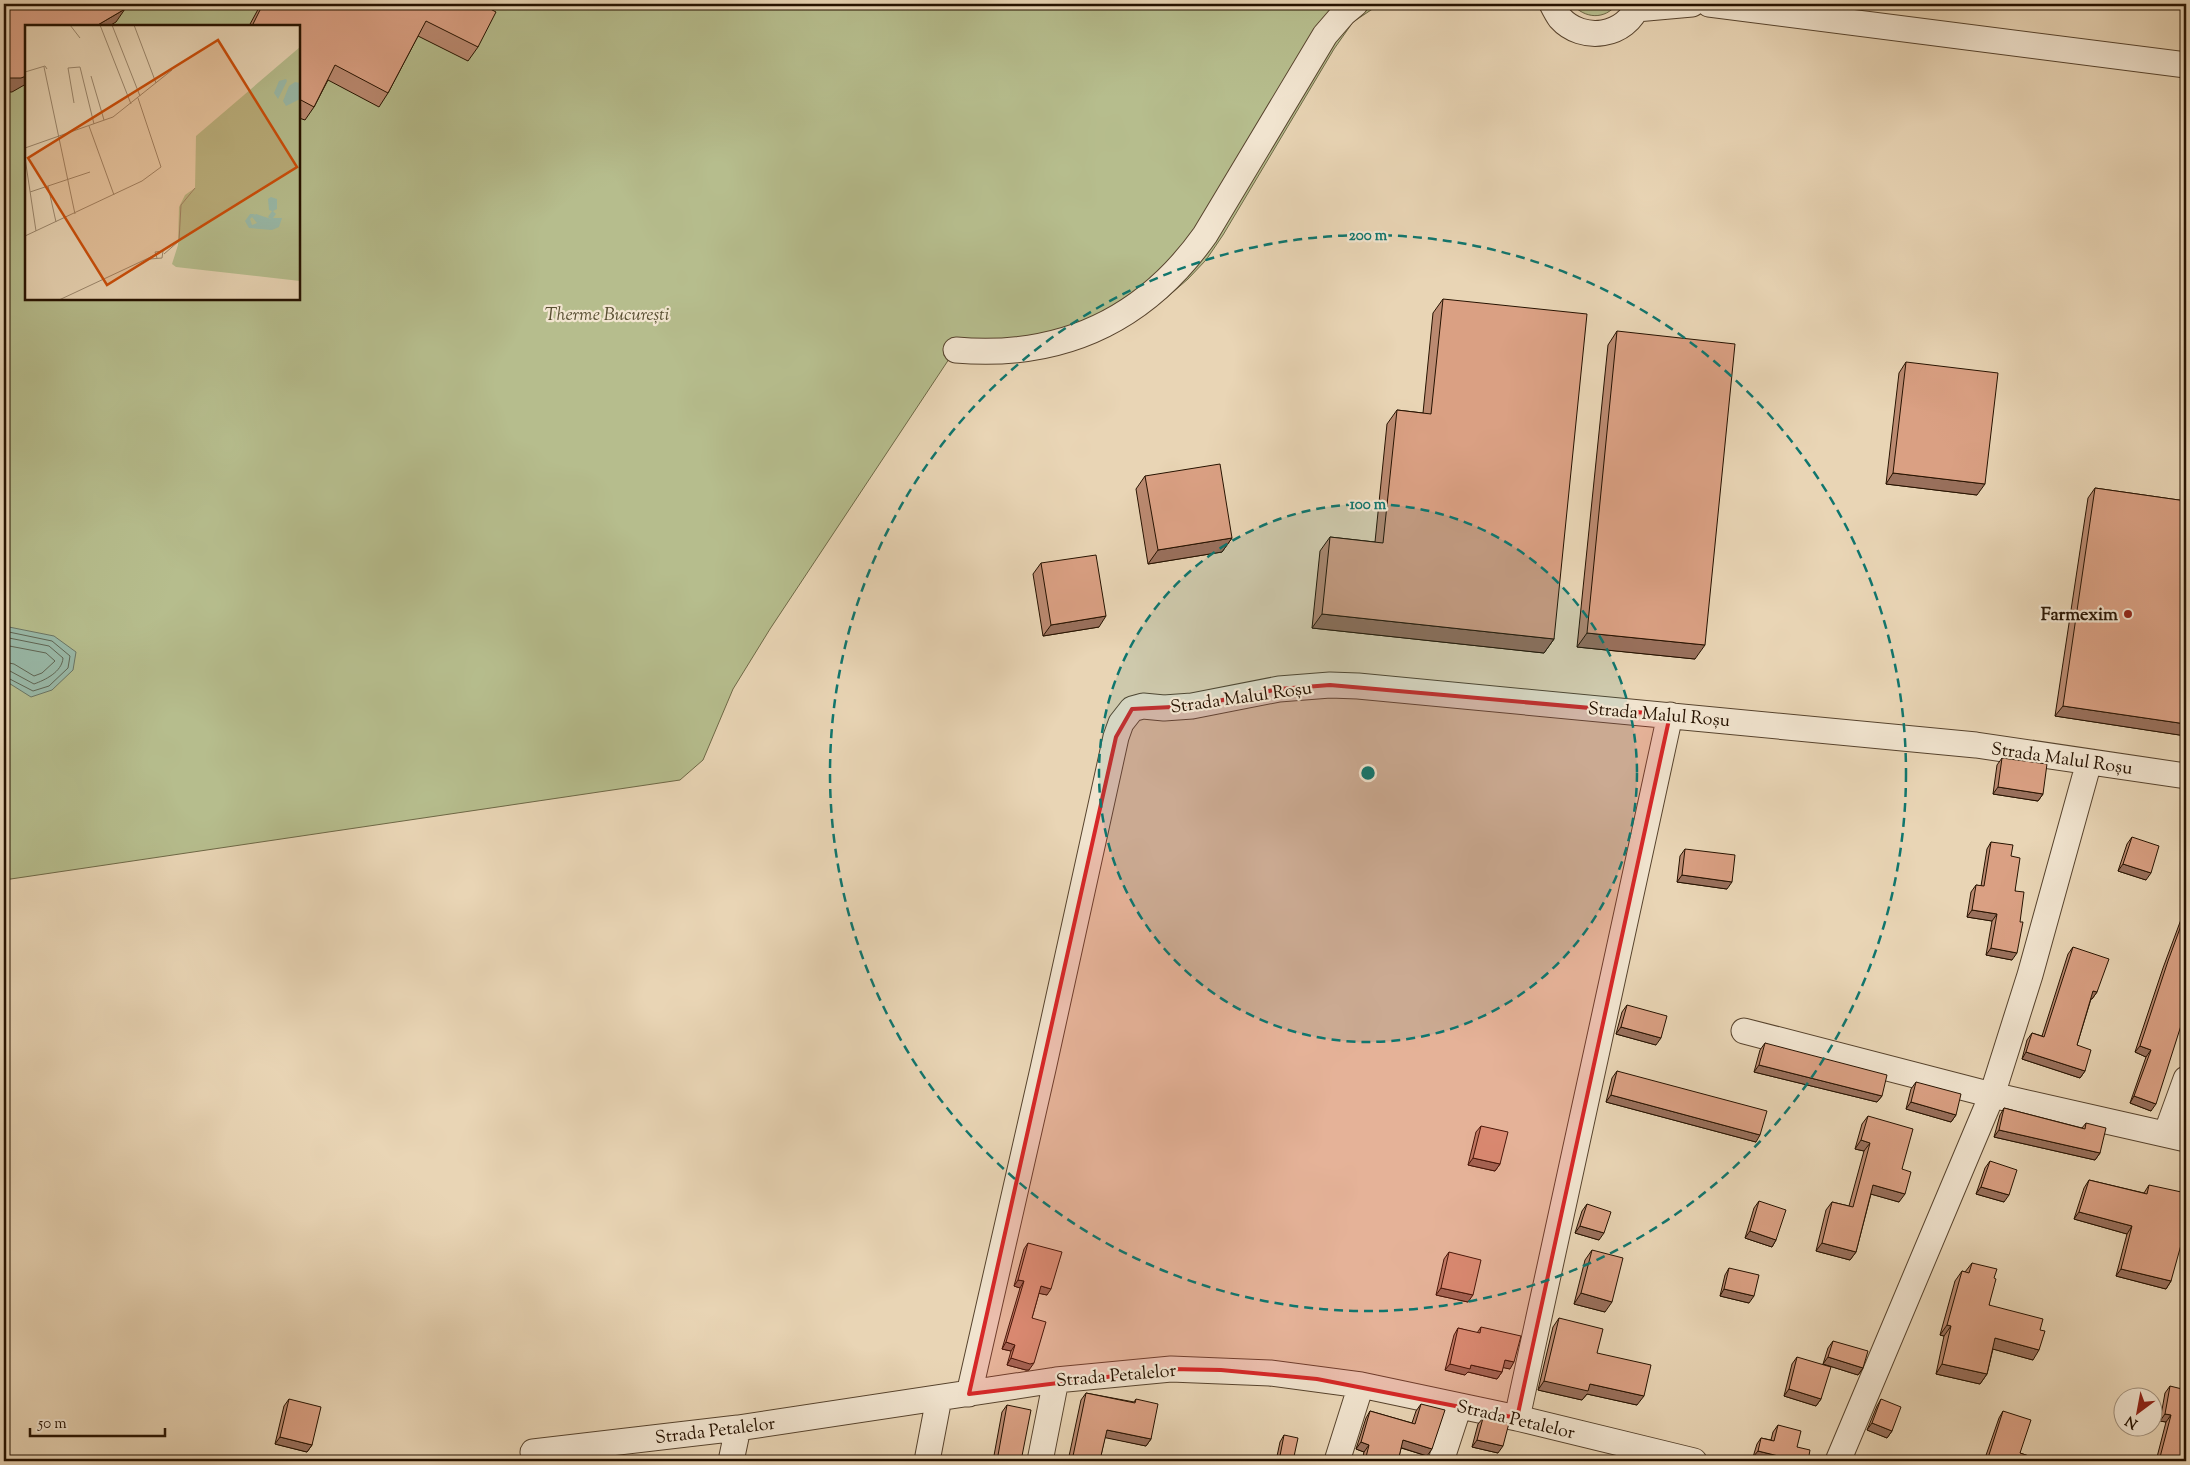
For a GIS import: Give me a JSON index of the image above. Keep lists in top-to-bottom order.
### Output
{
  "streets": {
    "street": ["Strada Malul Roșu", "Strada Petalelor"]
  },
  "crossings": [
    ["Strada Malul Roșu", "Strada Petalelor"]
  ],
  "parks": ["Therme București"],
  "places": ["Farmexim"],
  "scale_bar": "50 m",
  "north": "bottom left",
  "rings": ["200 m", "100 m"]
}
